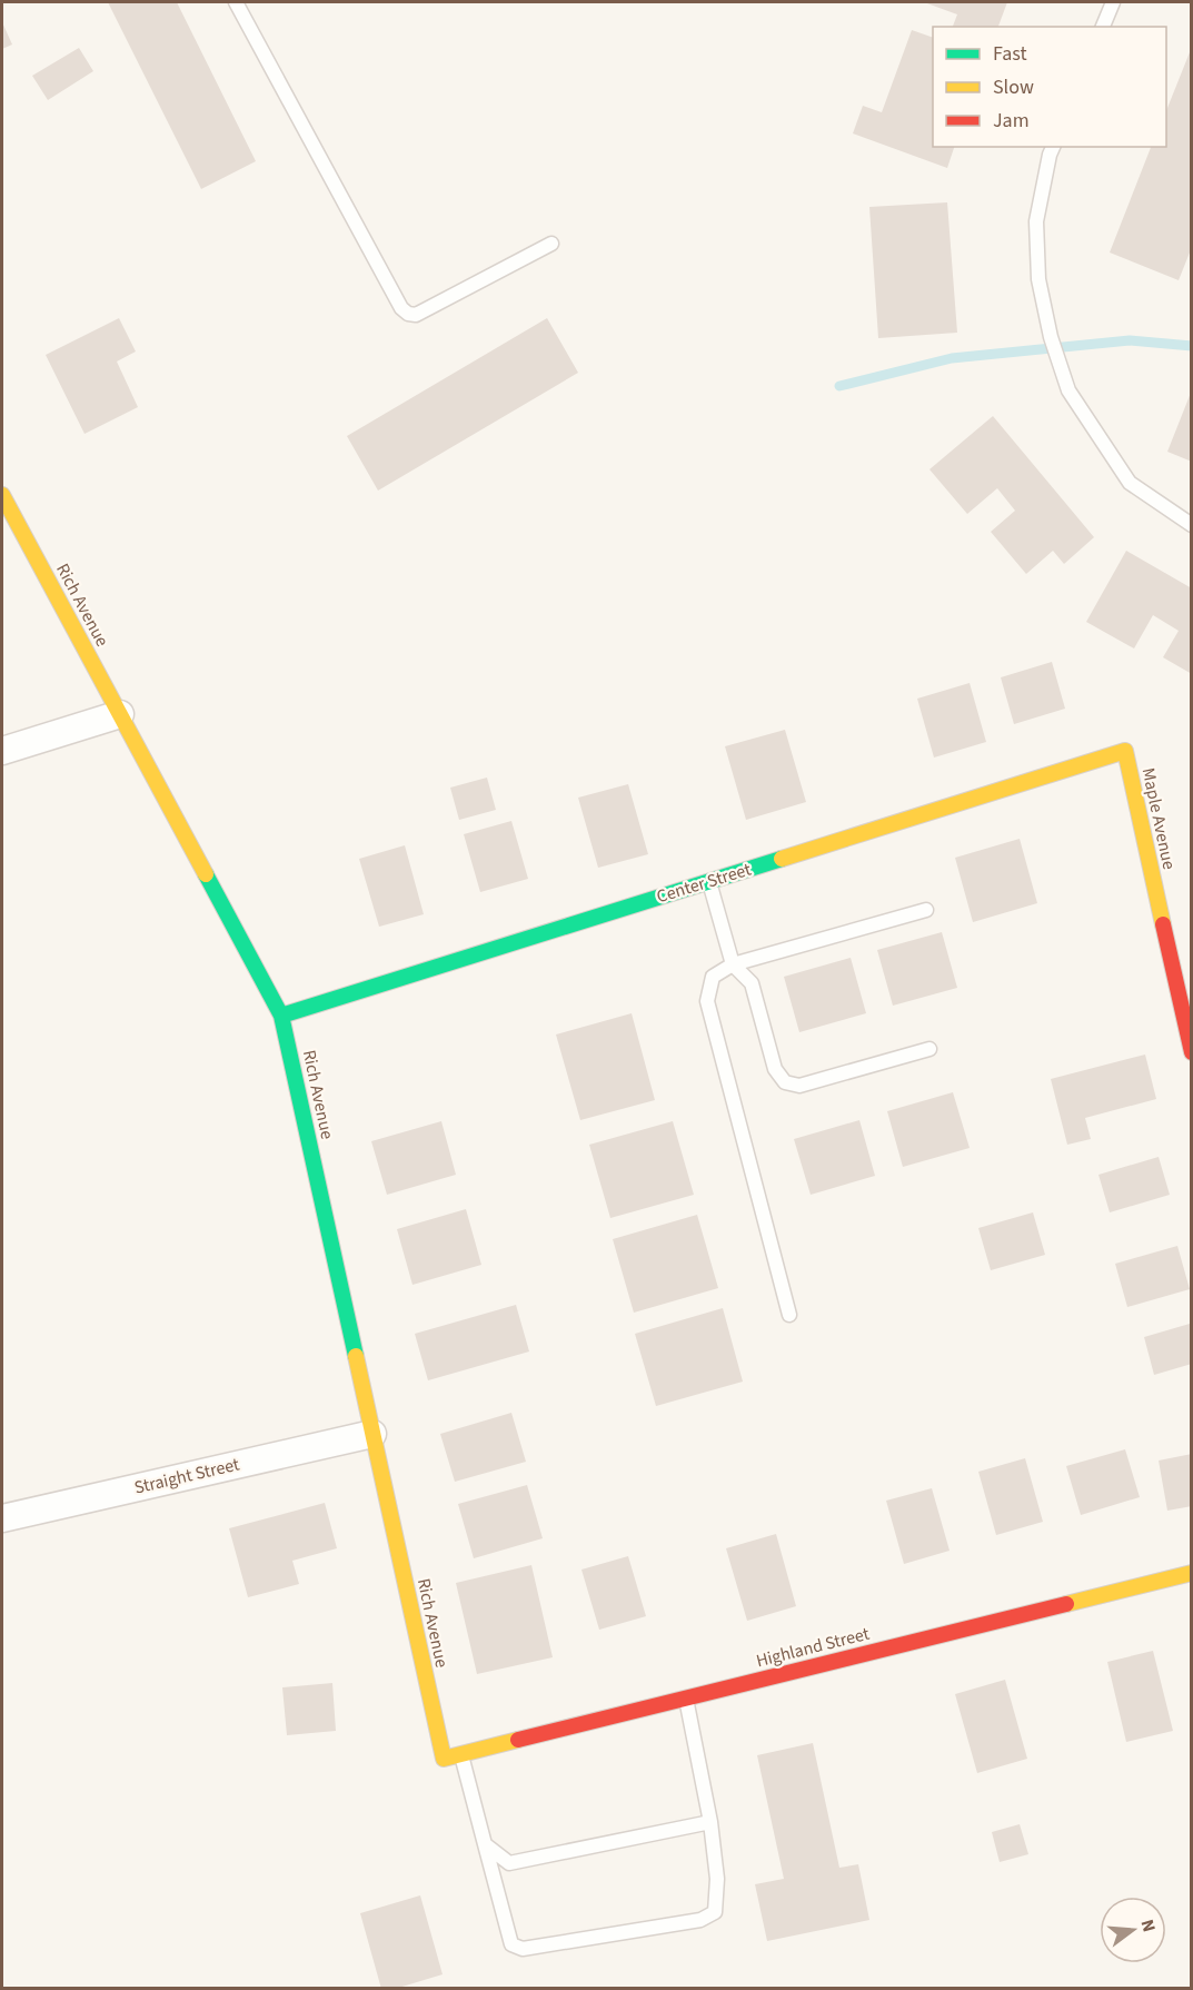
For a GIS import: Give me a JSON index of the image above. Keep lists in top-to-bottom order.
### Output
{
  "streets": {
    "street": [
      "Rich Avenue",
      "Maple Avenue",
      "Center Street",
      "Straight Street",
      "Highland Street"
    ]
  },
  "crossings": [
    ["Rich Avenue", "Center Street"],
    ["Rich Avenue", "Straight Street"],
    ["Rich Avenue", "Highland Street"],
    ["Maple Avenue", "Center Street"]
  ],
  "legend": ["Fast", "Slow", "Jam"],
  "north": "right"
}
